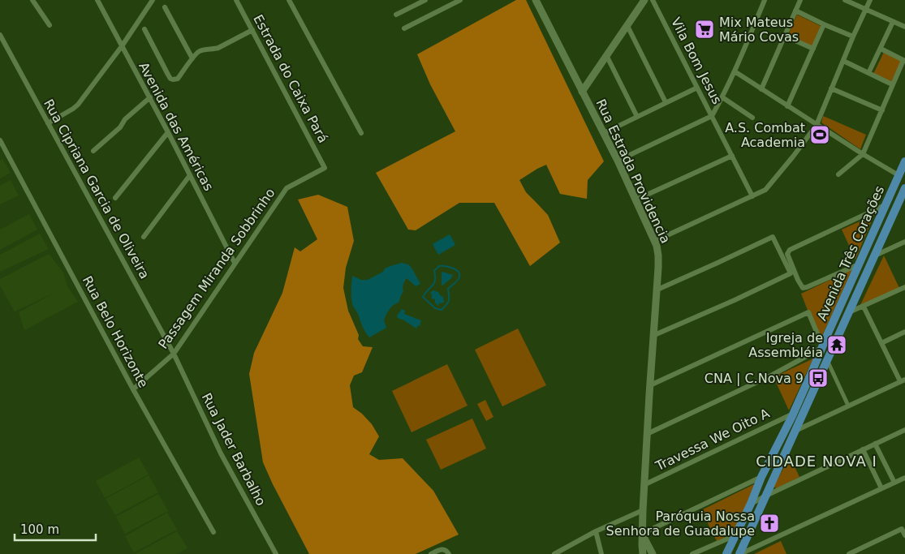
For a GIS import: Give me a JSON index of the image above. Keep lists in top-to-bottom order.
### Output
{
  "streets": {
    "main road": ["Rua Estrada Providencia", "Avenida Três Corações"],
    "street": [
      "Vila Bom Jesus",
      "Estrada do Caixa Pará",
      "Avenida das Américas",
      "Rua Cipriana Garcia de Oliveira",
      "Passagem Miranda Sobbrinho",
      "Rua Belo Horizonte",
      "Travessa We Oito A",
      "Rua Jader Barbalho"
    ]
  },
  "crossings": [
    ["Estrada do Caixa Pará", "Passagem Miranda Sobbrinho"],
    ["Avenida das Américas", "Passagem Miranda Sobbrinho"],
    ["Rua Estrada Providencia", "Travessa We Oito A"],
    ["Rua Cipriana Garcia de Oliveira", "Passagem Miranda Sobbrinho"],
    ["Rua Cipriana Garcia de Oliveira", "Rua Jader Barbalho"],
    ["Avenida Três Corações", "Travessa We Oito A"],
    ["Passagem Miranda Sobbrinho", "Rua Belo Horizonte"],
    ["Passagem Miranda Sobbrinho", "Rua Jader Barbalho"]
  ],
  "districts": ["CIDADE NOVA I"],
  "places": {
    "supermarket": ["Mix Mateus Mário Covas"],
    "sports": ["A.S. Combat Academia"],
    "temple": ["Igreja de Assembléia"],
    "bus stop": ["CNA | C.Nova 9"],
    "church": ["Paróquia Nossa Senhora de Guadalupe"]
  },
  "scale_bar": "100 m"
}
